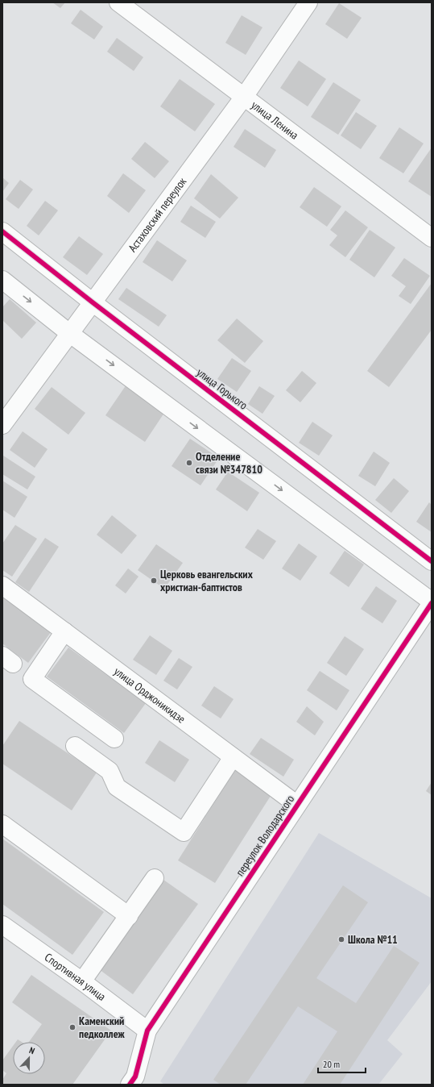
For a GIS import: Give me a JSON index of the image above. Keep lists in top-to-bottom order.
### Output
{
  "streets": {
    "street": [
      "улица Ленина",
      "Астаховский переулок",
      "улица Горького",
      "улица Орджоникидзе",
      "переулок Володарского",
      "Спортивная улица"
    ]
  },
  "crossings": [
    ["улица Ленина", "Астаховский переулок"],
    ["Астаховский переулок", "улица Горького"],
    ["улица Орджоникидзе", "переулок Володарского"],
    ["переулок Володарского", "Спортивная улица"]
  ],
  "places": [
    "Отделение связи №347810",
    "Церковь евангельских христиан-баптистов",
    "Школа №11",
    "Каменский педколлеж"
  ],
  "scale_bar": "20 m",
  "north": "top"
}
